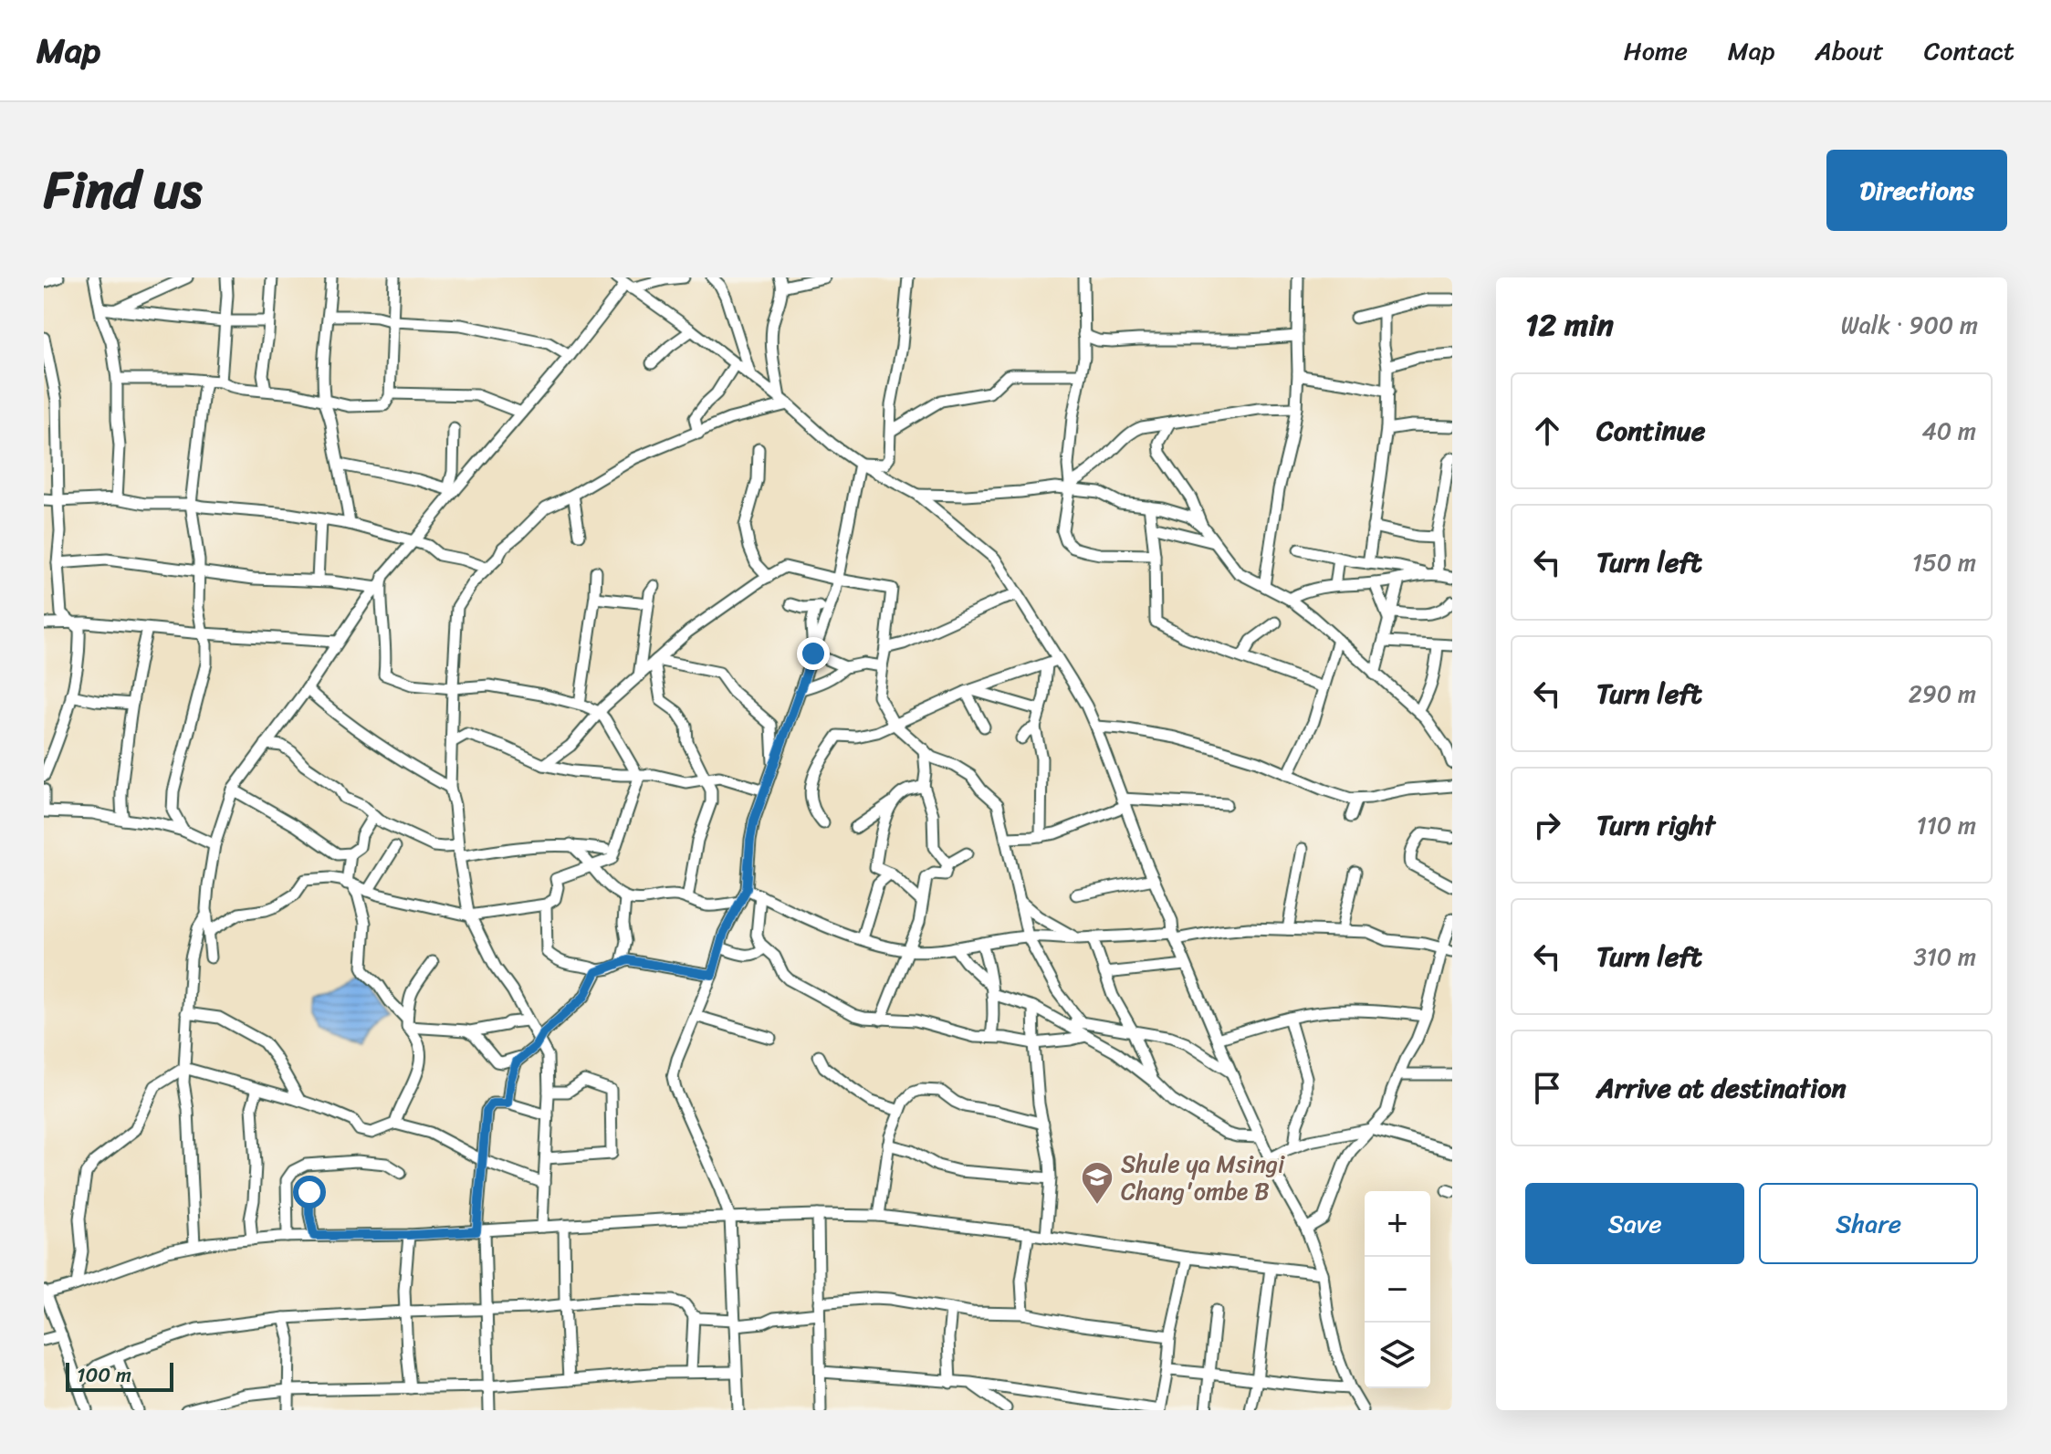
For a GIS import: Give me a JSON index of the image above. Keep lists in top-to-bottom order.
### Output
{
  "places": {
    "school or university": ["Shule ya Msingi Chang'ombe B"]
  },
  "scale_bar": "100 m",
  "page": {
    "header": "Map",
    "nav": [
      "Home",
      "Map",
      "About",
      "Contact"
    ],
    "title": "Find us",
    "buttons": [
      "Directions",
      ["Save", "Share"]
    ],
    "heading": ["12 min", "Walk · 900 m"],
    "list": [
      ["Continue", "40 m"],
      ["Turn left", "150 m"],
      ["Turn left", "290 m"],
      ["Turn right", "110 m"],
      ["Turn left", "310 m"],
      "Arrive at destination"
    ],
    "map_buttons": ["+", "−"],
    "scale": "100 m"
  }
}
